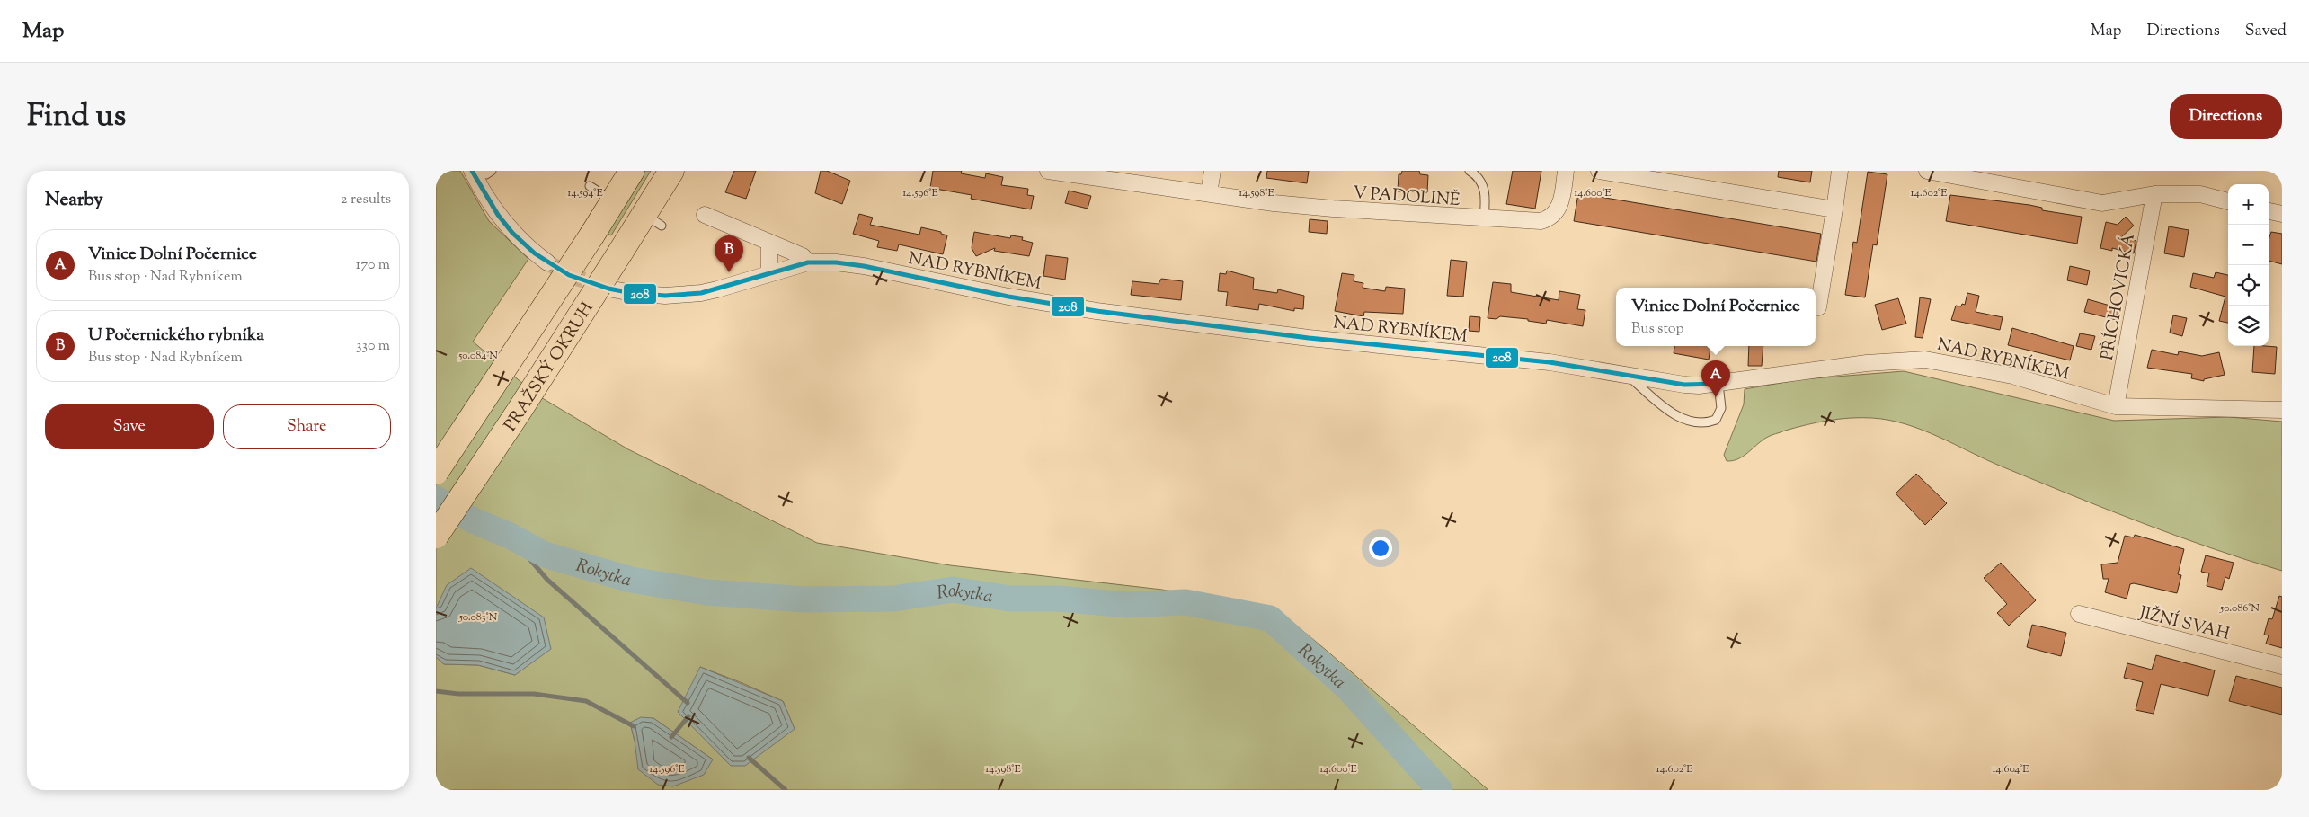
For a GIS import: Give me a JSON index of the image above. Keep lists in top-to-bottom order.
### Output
{
  "streets": {
    "highway": ["PRAŽSKÝ OKRUH"],
    "street": [
      "V PADOLINĚ",
      "NAD RYBNÍKEM",
      "PŘÍCHOVICKÁ",
      "JIŽNÍ SVAH"
    ]
  },
  "crossings": [
    ["NAD RYBNÍKEM", "PŘÍCHOVICKÁ"]
  ],
  "water": ["Rokytka"],
  "lines": ["transit line 208"],
  "page": {
    "header": "Map",
    "nav": ["Map", "Directions", "Saved"],
    "title": "Find us",
    "buttons": [
      "Directions",
      ["Save", "Share"]
    ],
    "heading": ["Nearby", "2 results"],
    "map_buttons": ["+", "−"],
    "list": [
      {
        "mark": "A",
        "name": "Vinice Dolní Počernice",
        "note": "Bus stop · Nad Rybníkem",
        "value": "170 m"
      },
      {
        "mark": "B",
        "name": "U Počernického rybníka",
        "note": "Bus stop · Nad Rybníkem",
        "value": "330 m"
      }
    ],
    "pins": ["B", "A"],
    "popup": ["Vinice Dolní Počernice", "Bus stop"]
  },
  "coordinates": [
    "14.594°E",
    "14.596°E",
    "14.598°E",
    "14.600°E",
    "14.602°E",
    "50.084°N",
    "50.086°N",
    "50.083°N",
    "14.604°E"
  ]
}
